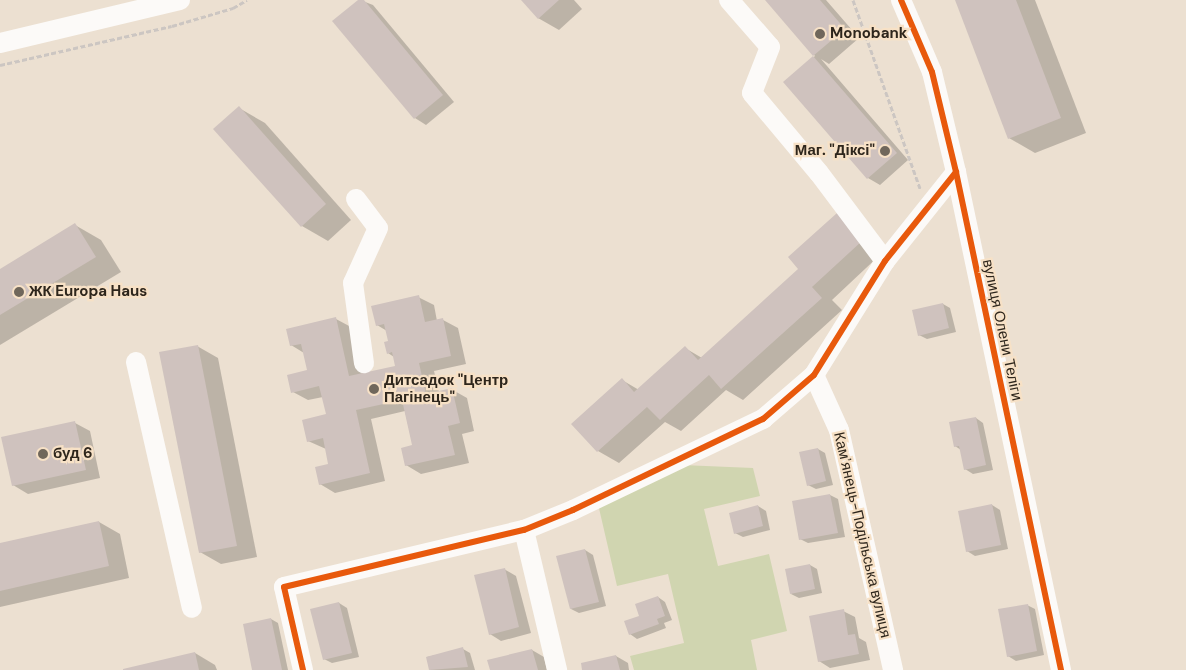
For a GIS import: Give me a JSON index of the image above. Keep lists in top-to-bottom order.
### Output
{
  "streets": {
    "street": ["вулиця Олени Теліги", "Камʼянець-Подільська вулиця"]
  },
  "places": [
    "Monobank",
    "Маг. \"Діксі\"",
    "ЖК Europa Haus",
    "Дитсадок \"Центр Пагінець\"",
    "буд 6"
  ]
}
